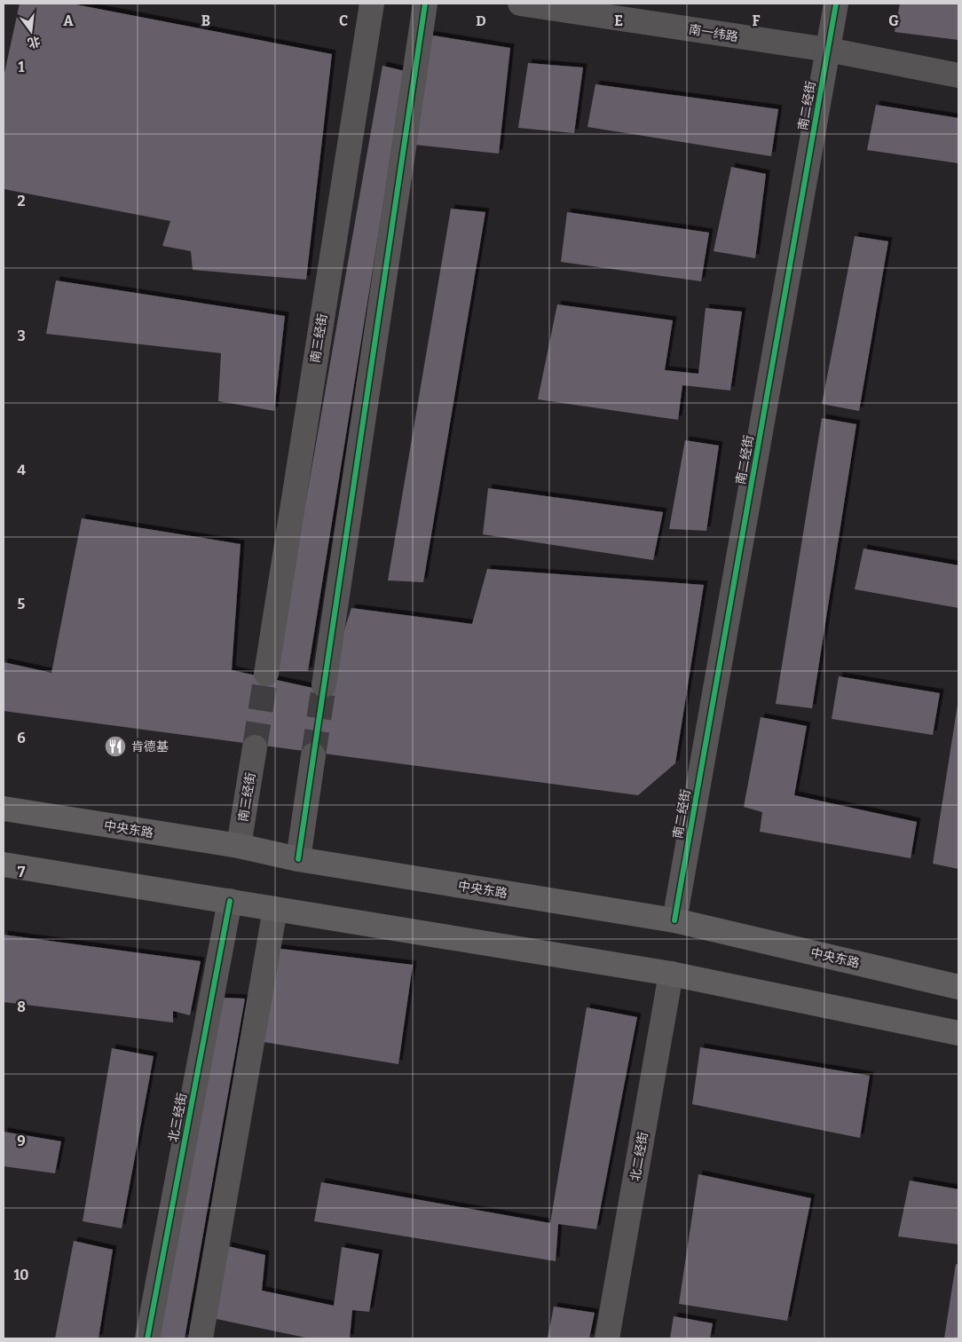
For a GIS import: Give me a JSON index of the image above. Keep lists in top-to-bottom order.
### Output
{
  "streets": {
    "main road": ["中央东路"],
    "street": [
      "南一纬路",
      "南二经街",
      "南三经街",
      "北三经街",
      "北二经街"
    ]
  },
  "crossings": [
    ["南一纬路", "南二经街"],
    ["南二经街", "中央东路"],
    ["南三经街", "中央东路"]
  ],
  "places": {
    "restaurant": ["肯德基"]
  },
  "north": "bottom",
  "grid": {
    "columns": [
      "A",
      "B",
      "C",
      "D",
      "E",
      "F",
      "G"
    ],
    "rows": [
      "1",
      "2",
      "3",
      "4",
      "5",
      "6",
      "7",
      "8",
      "9",
      "10"
    ]
  }
}
